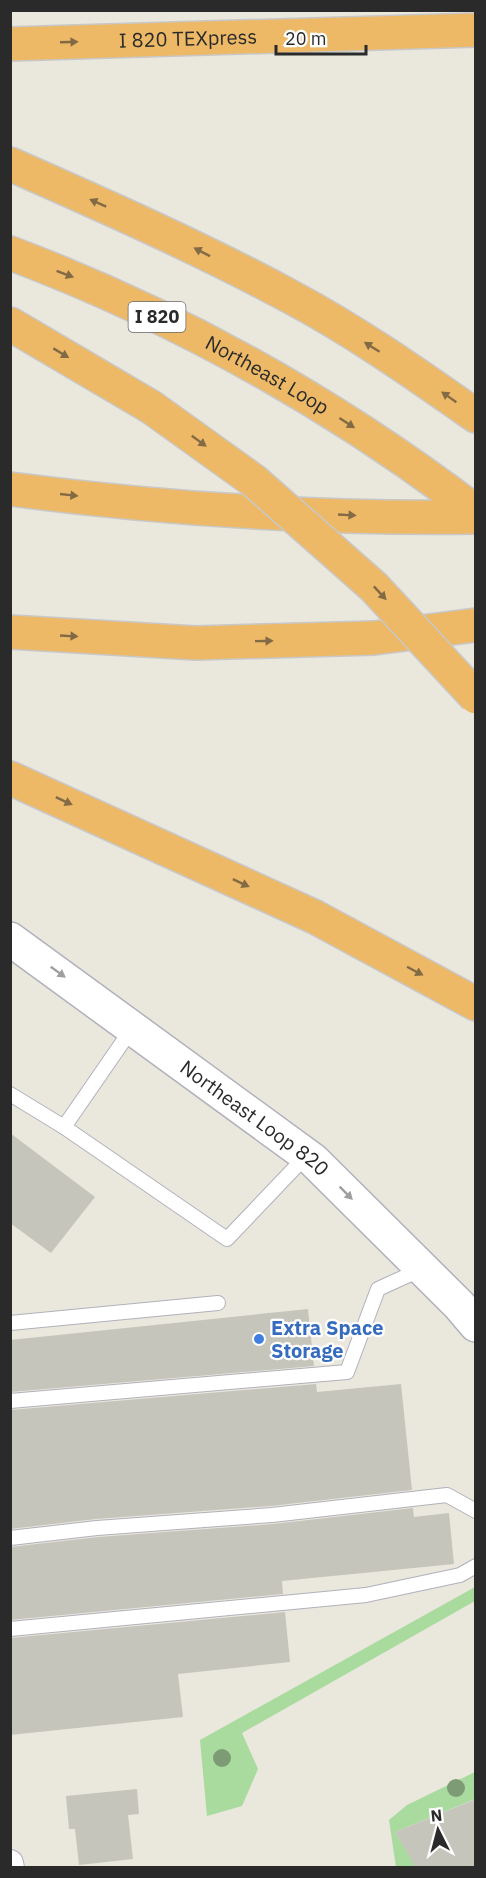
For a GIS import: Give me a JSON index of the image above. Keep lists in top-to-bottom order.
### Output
{
  "streets": {
    "highway": ["I 820 TEXpress", "I 820", "Northeast Loop"],
    "main road": ["Northeast Loop 820"]
  },
  "one_way": ["I 820 TEXpress", "Northeast Loop 820"],
  "places": ["Extra Space Storage"],
  "scale_bar": "20 m",
  "north": "top"
}
